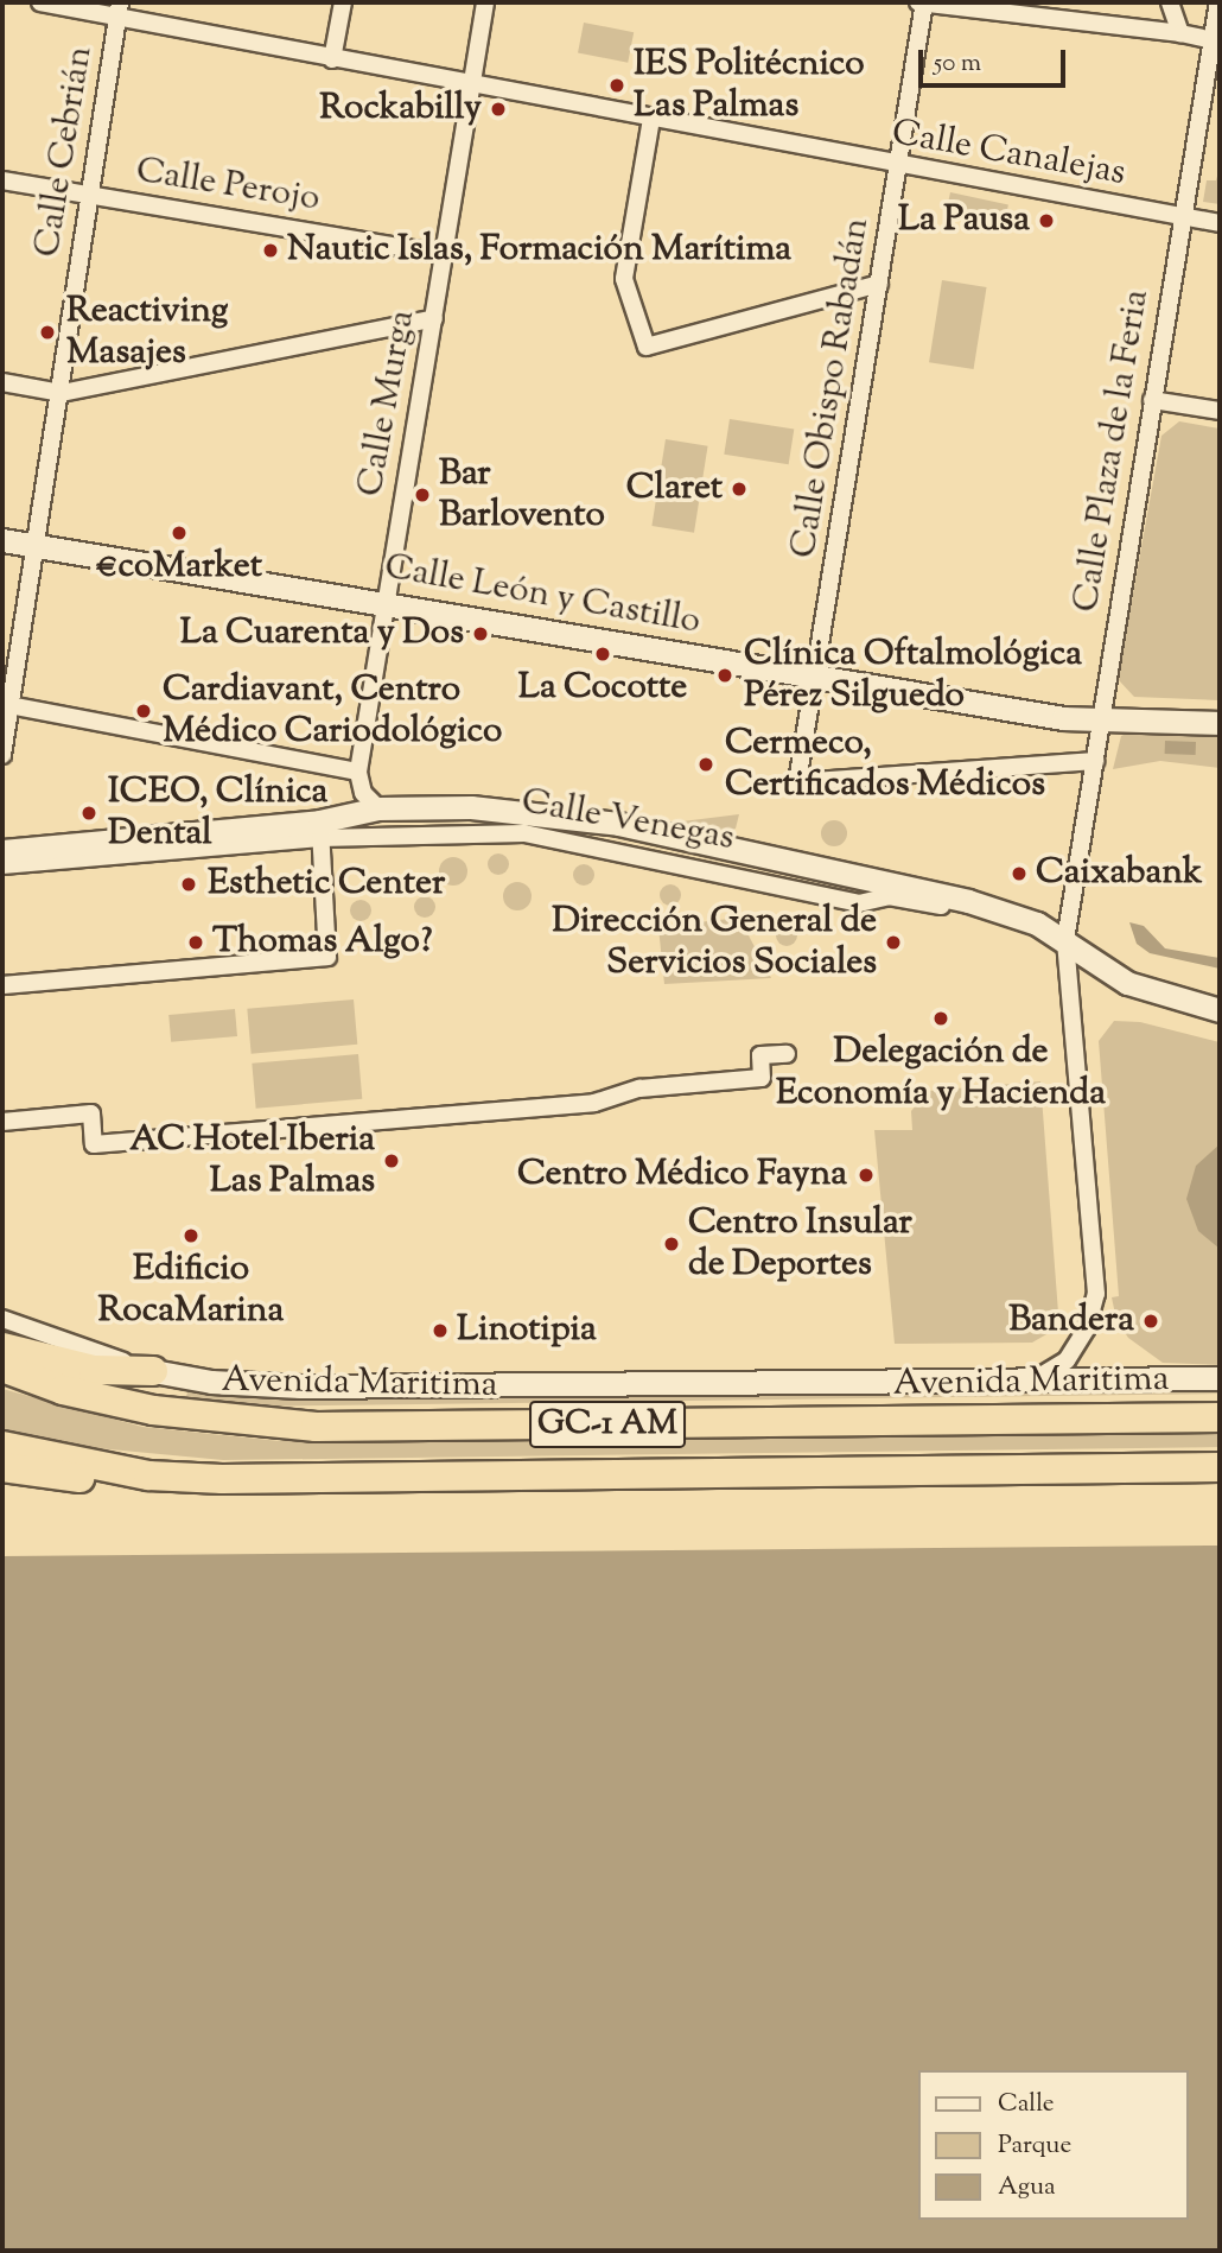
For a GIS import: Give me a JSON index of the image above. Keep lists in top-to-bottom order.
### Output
{
  "streets": {
    "highway": ["Avenida Maritima", "GC-1 AM"],
    "street": [
      "Calle Cebrián",
      "Calle Canalejas",
      "Calle Perojo",
      "Calle Obispo Rabadán",
      "Calle Murga",
      "Calle Plaza de la Feria",
      "Calle León y Castillo",
      "Calle Venegas"
    ]
  },
  "crossings": [
    ["Calle Cebrián", "Calle Canalejas"],
    ["Calle Cebrián", "Calle Perojo"],
    ["Calle Cebrián", "Calle León y Castillo"],
    ["Calle Canalejas", "Calle Obispo Rabadán"],
    ["Calle Canalejas", "Calle Murga"],
    ["Calle Canalejas", "Calle Plaza de la Feria"],
    ["Calle Perojo", "Calle Murga"],
    ["Calle Obispo Rabadán", "Calle Plaza de la Feria"],
    ["Calle Obispo Rabadán", "Calle León y Castillo"],
    ["Calle Murga", "Calle León y Castillo"],
    ["Calle Plaza de la Feria", "Calle León y Castillo"],
    ["Calle Plaza de la Feria", "Calle Venegas"]
  ],
  "places": [
    "IES Politécnico Las Palmas",
    "Rockabilly",
    "La Pausa",
    "Nautic Islas, Formación Marítima",
    "Reactiving Masajes",
    "Claret",
    "Bar Barlovento",
    "€coMarket",
    "La Cuarenta y Dos",
    "La Cocotte",
    "Clínica Oftalmológica Pérez Silguedo",
    "Cardiavant, Centro Médico Cariodológico",
    "Cermeco, Certificados Médicos",
    "ICEO, Clínica Dental",
    "Caixabank",
    "Esthetic Center",
    "Thomas Algo?",
    "Dirección General de Servicios Sociales",
    "Delegación de Economía y Hacienda",
    "AC Hotel Iberia Las Palmas",
    "Centro Médico Fayna",
    "Edificio RocaMarina",
    "Centro Insular de Deportes",
    "Bandera",
    "Linotipia"
  ],
  "legend": ["Calle", "Parque", "Agua"],
  "scale_bar": "50 m"
}
